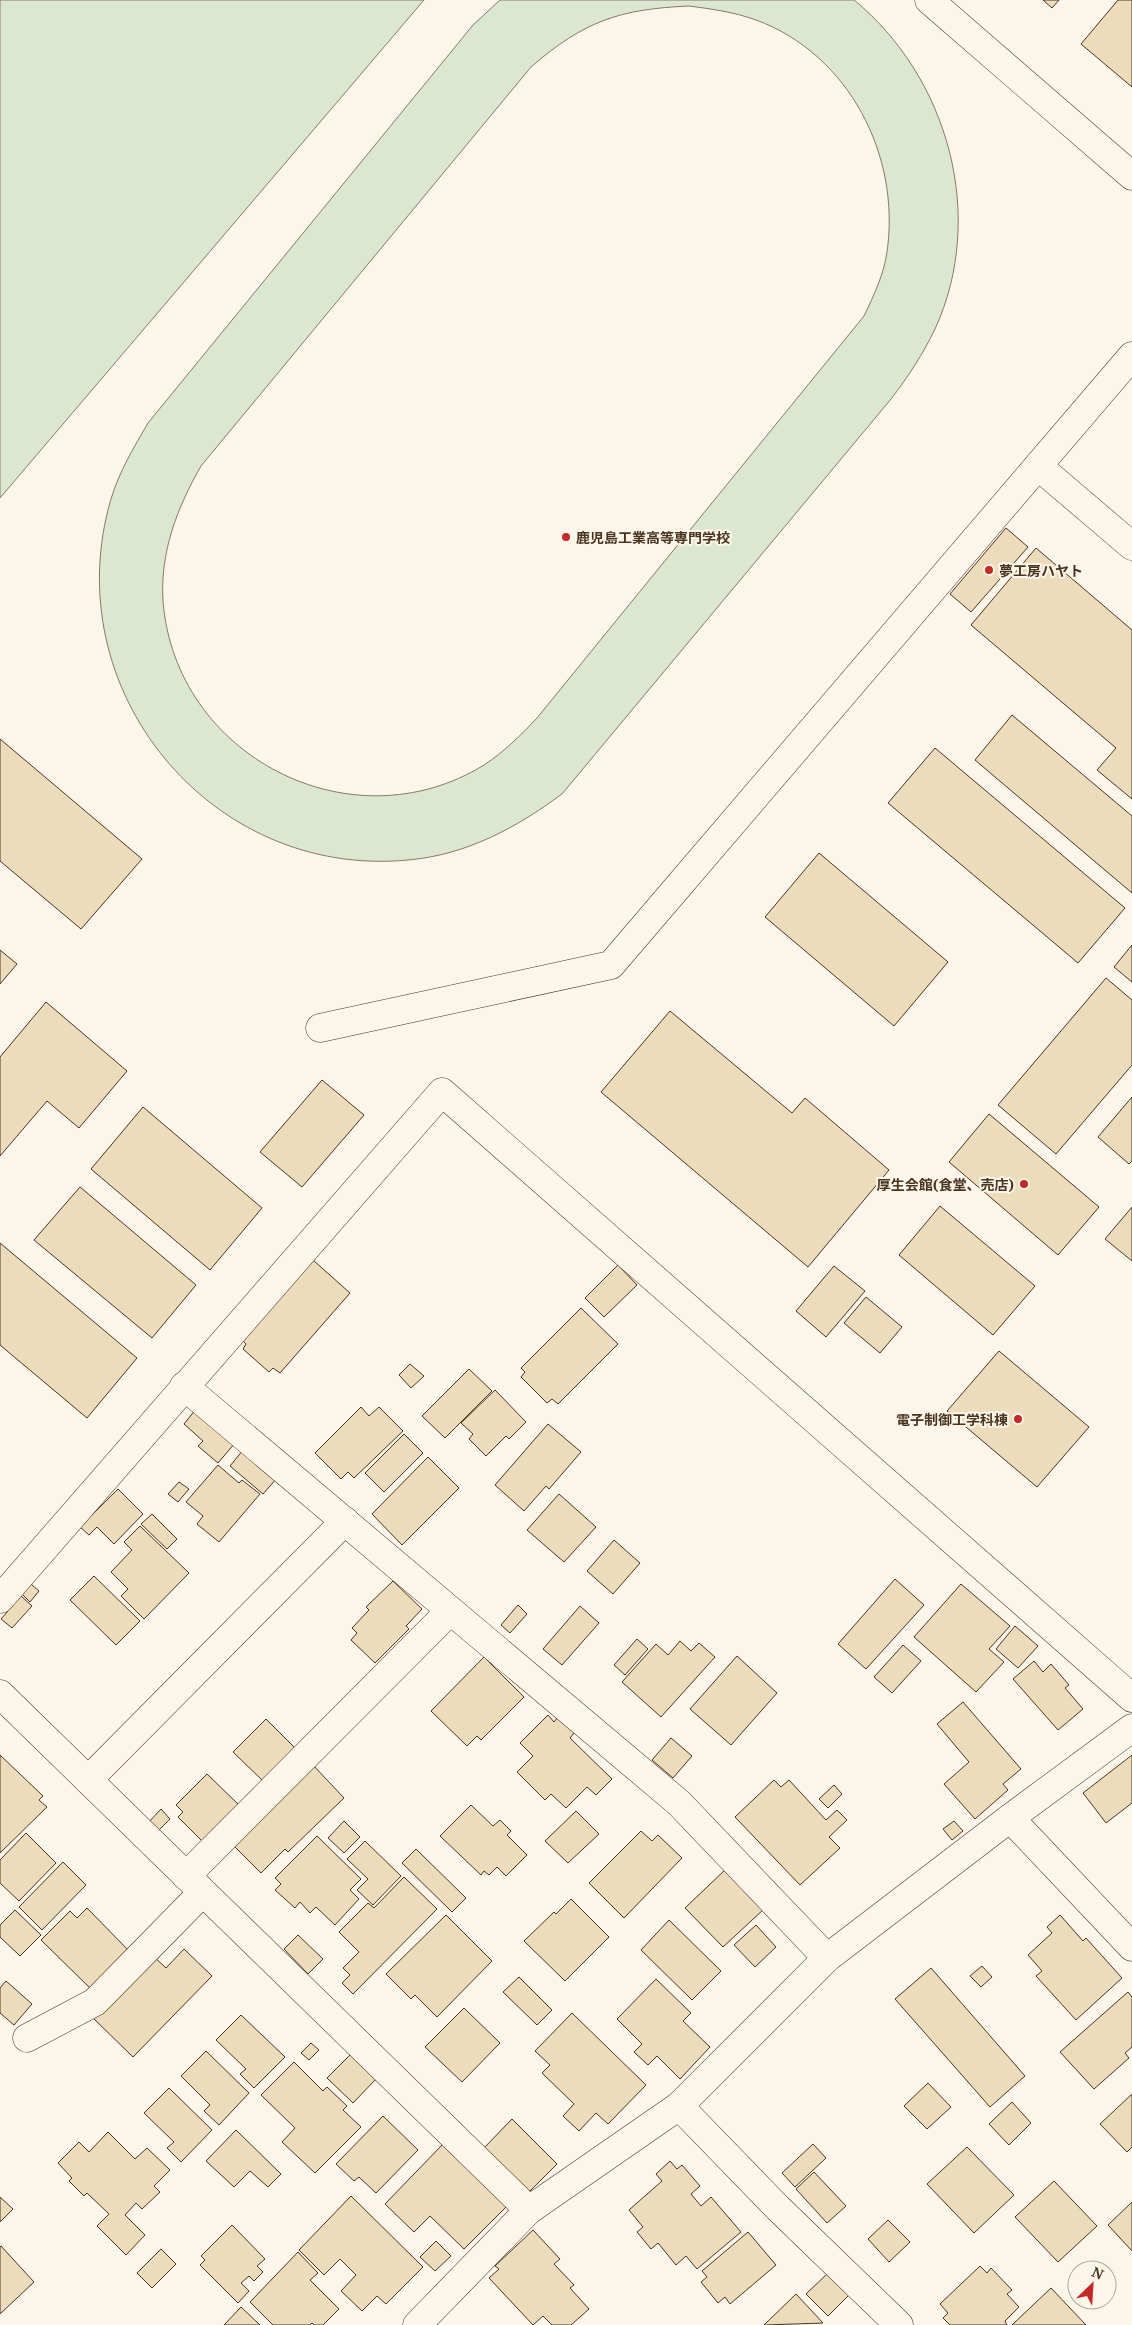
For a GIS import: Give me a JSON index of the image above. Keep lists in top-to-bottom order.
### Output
{
  "places": [
    "鹿児島工業高等専門学校",
    "夢工房ハヤト",
    "厚生会館(食堂、売店)",
    "電子制御工学科棟"
  ],
  "north": "top right"
}
